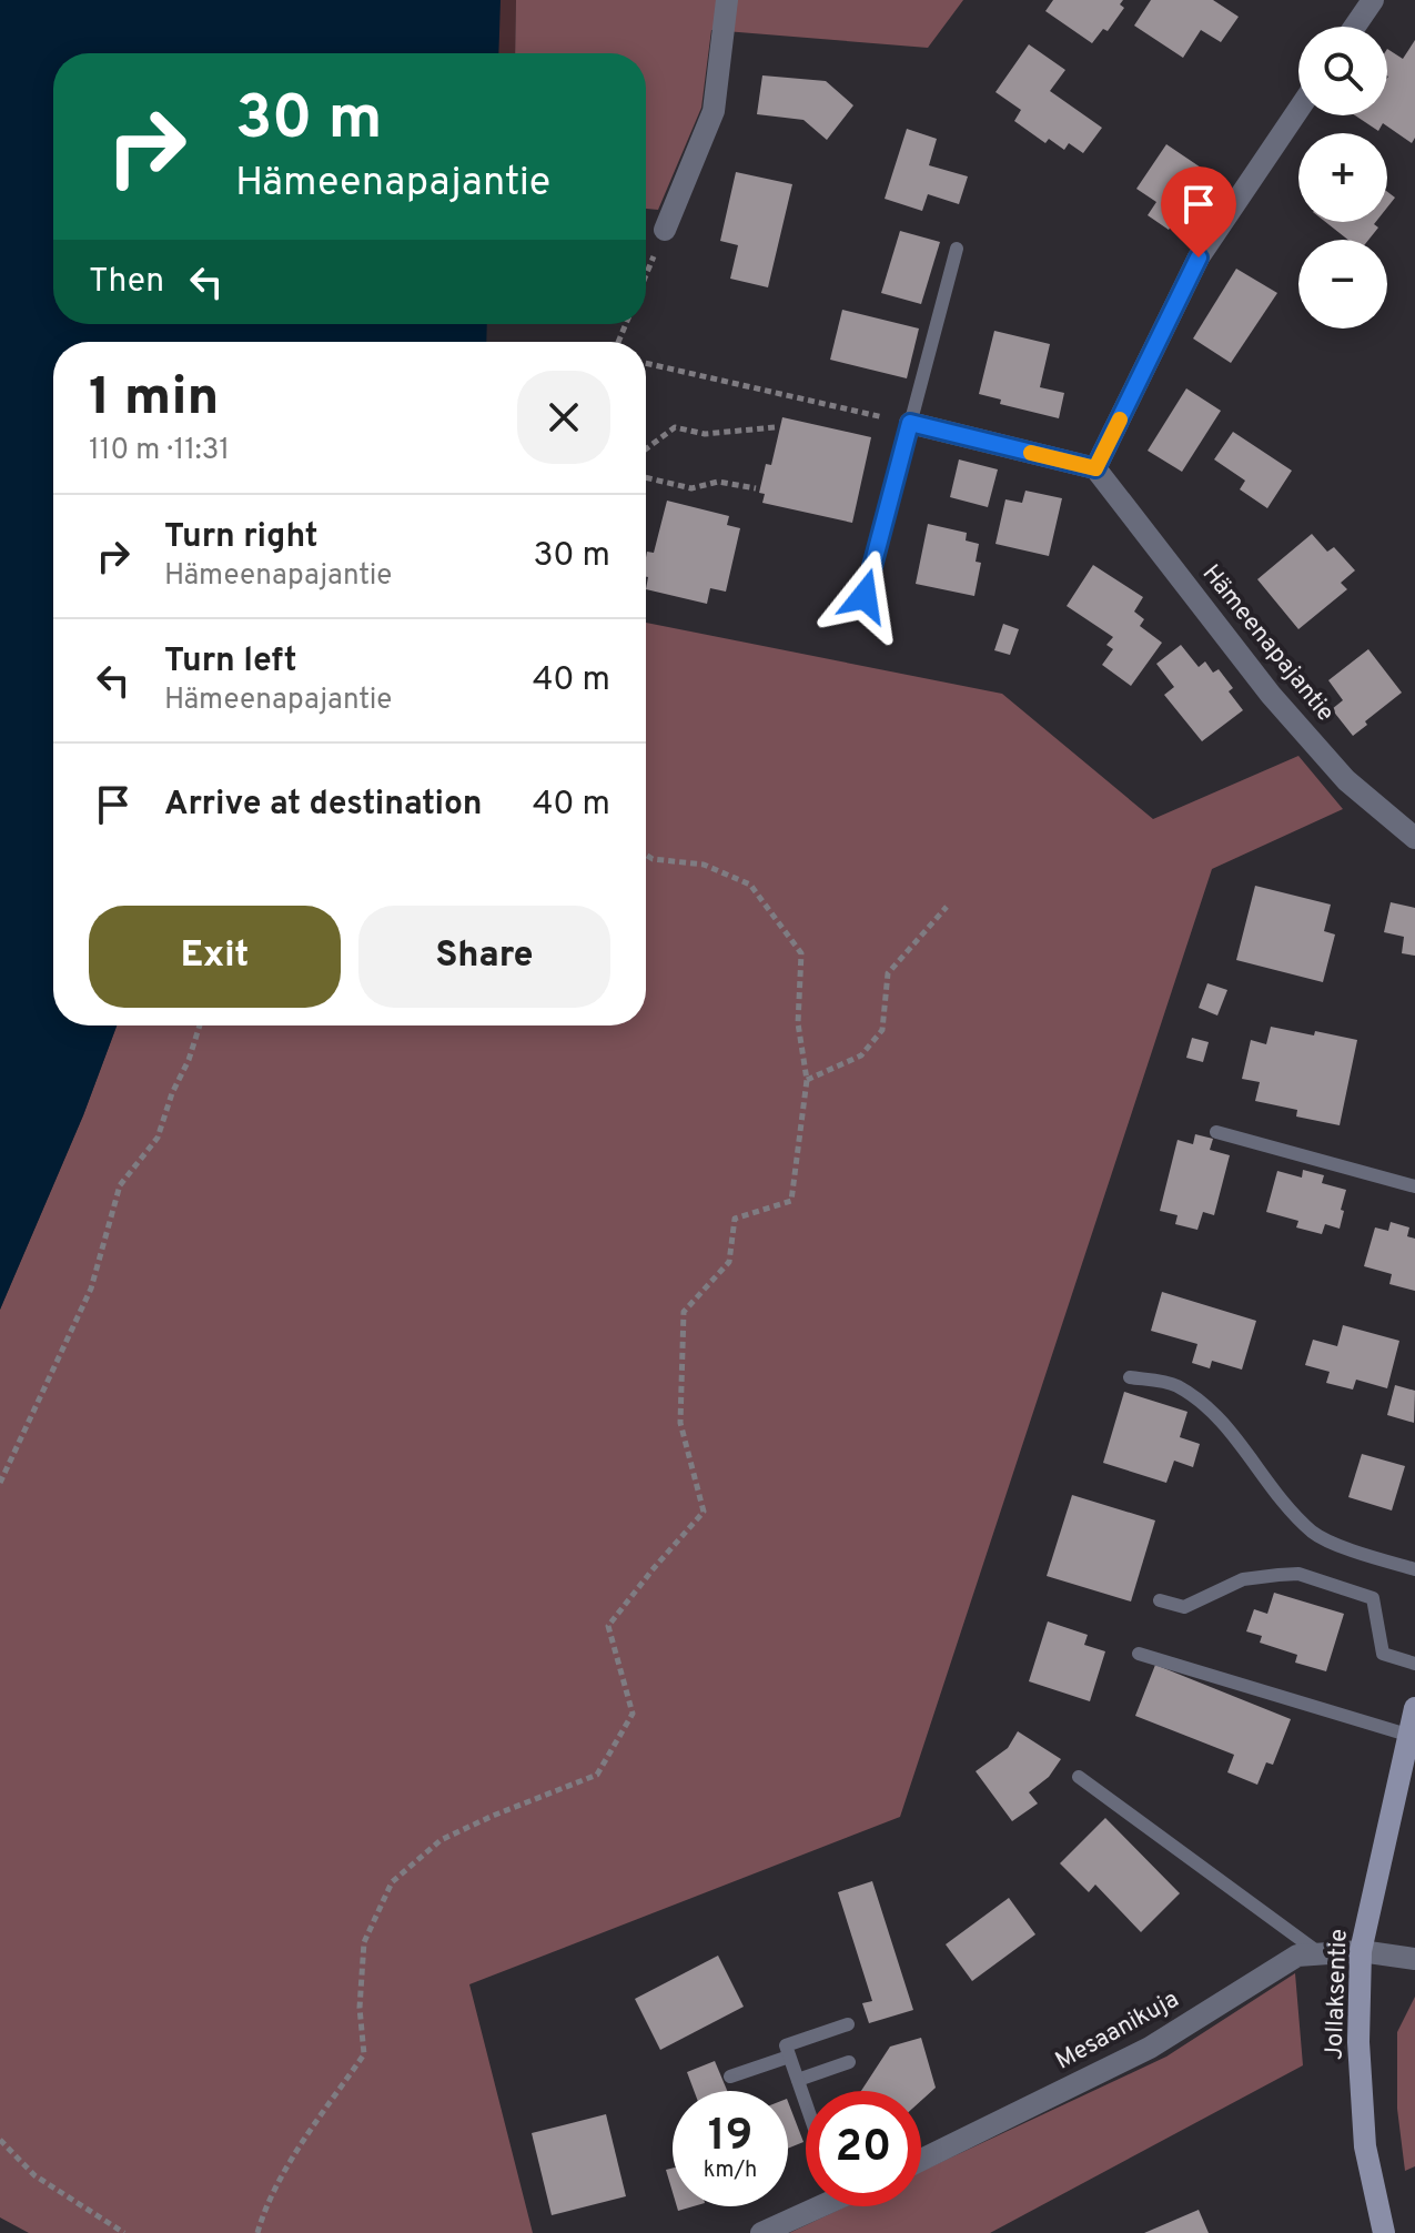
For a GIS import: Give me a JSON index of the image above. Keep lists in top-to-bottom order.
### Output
{
  "streets": {
    "main road": ["Jollaksentie"],
    "street": ["Hämeenapajantie", "Mesaanikuja"]
  },
  "crossings": [
    ["Jollaksentie", "Mesaanikuja"]
  ],
  "page": {
    "map_buttons": ["+", "−"],
    "turn": ["30 m", "Hämeenapajantie"],
    "then": "Then",
    "heading": ["1 min", "110 m · 11:31"],
    "list": [
      {
        "name": "Turn right",
        "note": "Hämeenapajantie",
        "value": "30 m"
      },
      {
        "name": "Turn left",
        "note": "Hämeenapajantie",
        "value": "40 m"
      },
      {
        "name": "Arrive at destination",
        "value": "40 m"
      }
    ],
    "buttons": ["Exit", "Share"],
    "speed": "19 km/h",
    "limit": "20"
  }
}
